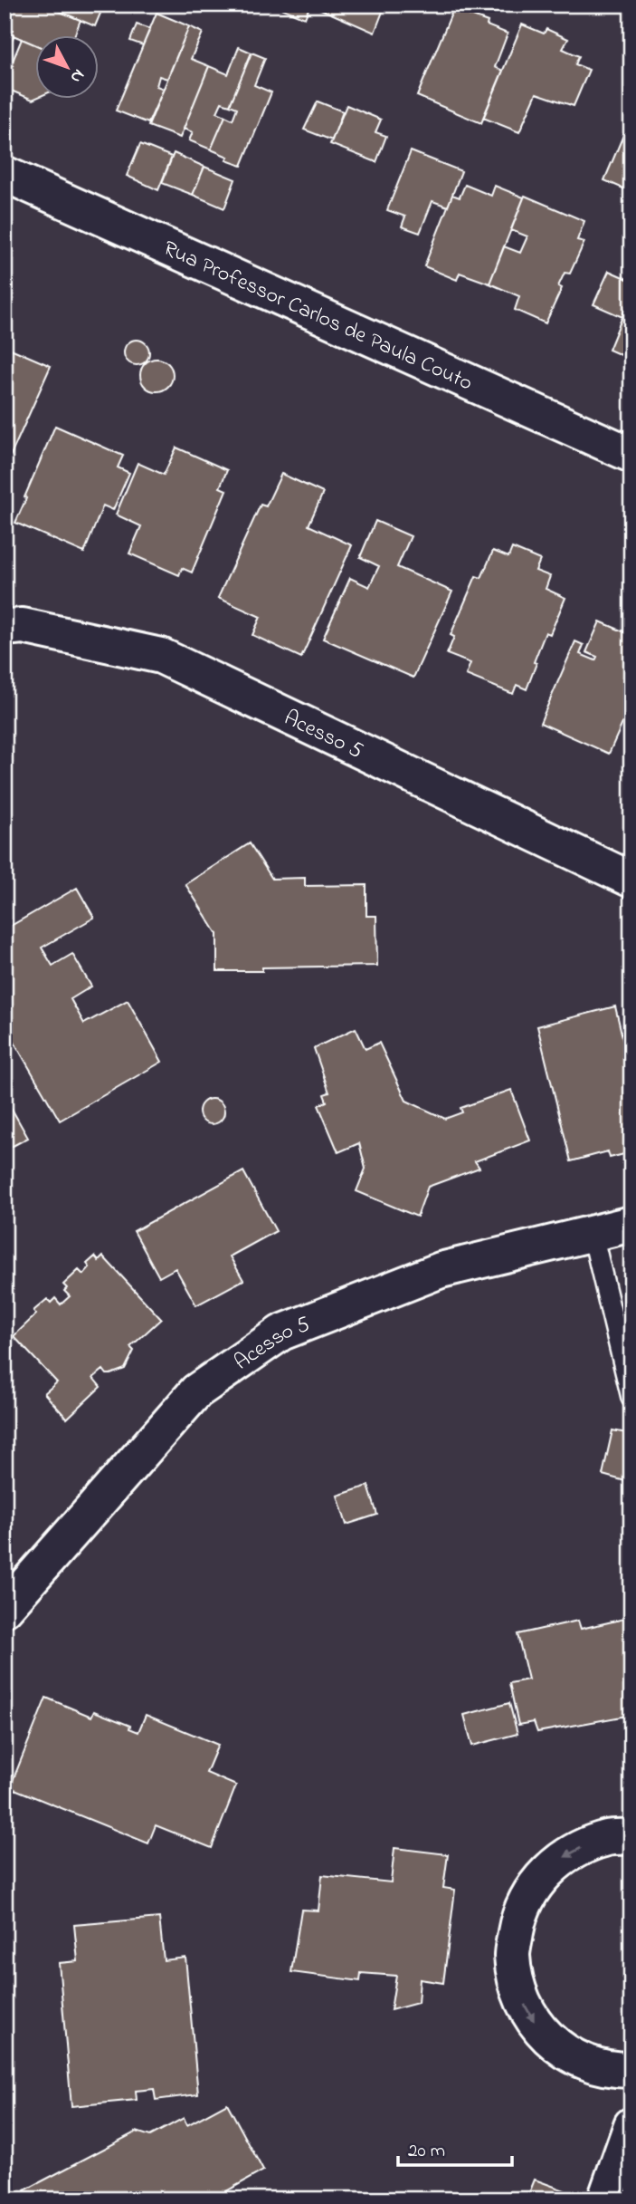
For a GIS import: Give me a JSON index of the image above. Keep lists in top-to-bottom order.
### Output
{
  "streets": {
    "street": ["Rua Professor Carlos de Paula Couto", "Acesso 5"]
  },
  "scale_bar": "20 m",
  "north": "bottom right"
}
